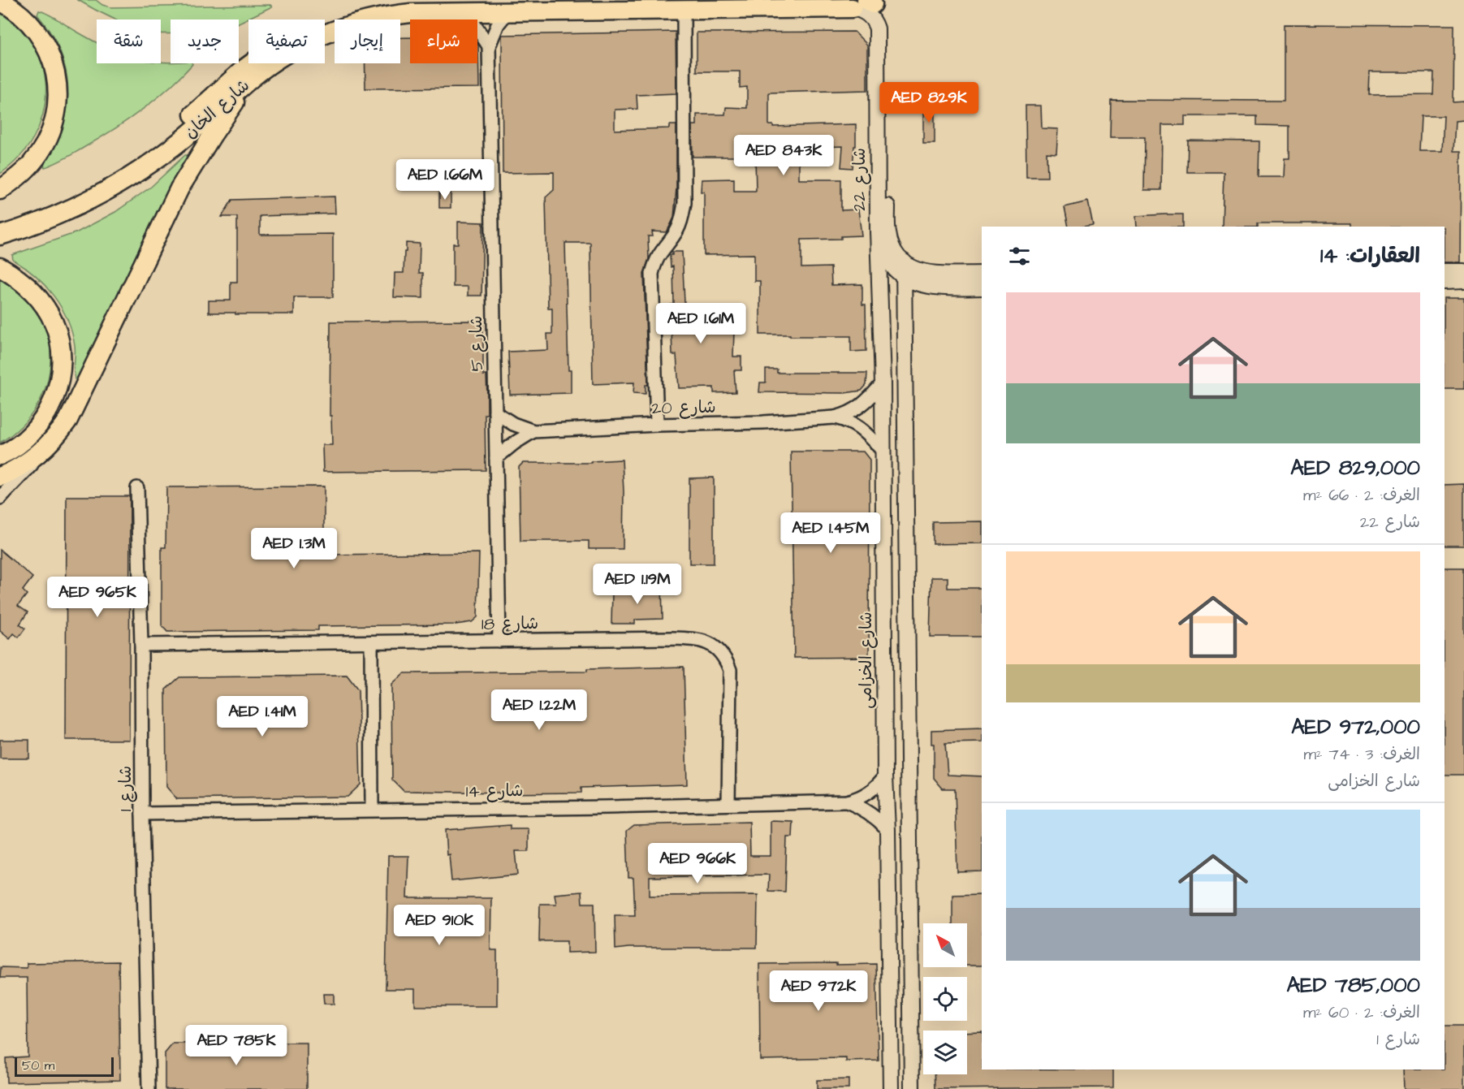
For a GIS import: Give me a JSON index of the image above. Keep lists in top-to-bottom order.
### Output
{
  "streets": {
    "main road": ["شارع الخان"],
    "street": [
      "شارع 22",
      "شارع 5",
      "شارع 20",
      "شارع 18",
      "شارع الخزامى",
      "شارع 1",
      "شارع 14"
    ]
  },
  "crossings": [
    ["شارع الخان", "شارع 22"],
    ["شارع الخان", "شارع 5"],
    ["شارع 22", "شارع الخزامى"],
    ["شارع 5", "شارع 20"],
    ["شارع 5", "شارع 18"],
    ["شارع 20", "شارع الخزامى"],
    ["شارع 18", "شارع 1"],
    ["شارع 18", "شارع 14"],
    ["شارع الخزامى", "شارع 14"],
    ["شارع 1", "شارع 14"]
  ],
  "scale_bar": "50 m",
  "north": "top left",
  "page": {
    "chip": [
      "شراء",
      "إيجار",
      "تصفية",
      "جديد",
      "شقة"
    ],
    "price": [
      "AED 829K",
      "AED 843K",
      "AED 1.66M",
      "AED 1.61M",
      "AED 1.45M",
      "AED 1.3M",
      "AED 1.19M",
      "AED 965K",
      "AED 1.22M",
      "AED 1.41M",
      "AED 966K",
      "AED 910K",
      "AED 972K",
      "AED 785K"
    ],
    "heading": "العقارات: 14",
    "list": [
      {
        "name": "AED 829,000",
        "note": "الغرف: 2 · 66 m² · شارع 22"
      },
      {
        "name": "AED 972,000",
        "note": "الغرف: 3 · 74 m² · شارع الخزامى"
      },
      {
        "name": "AED 785,000",
        "note": "الغرف: 2 · 60 m² · شارع 1"
      }
    ],
    "scale": "50 m"
  }
}
